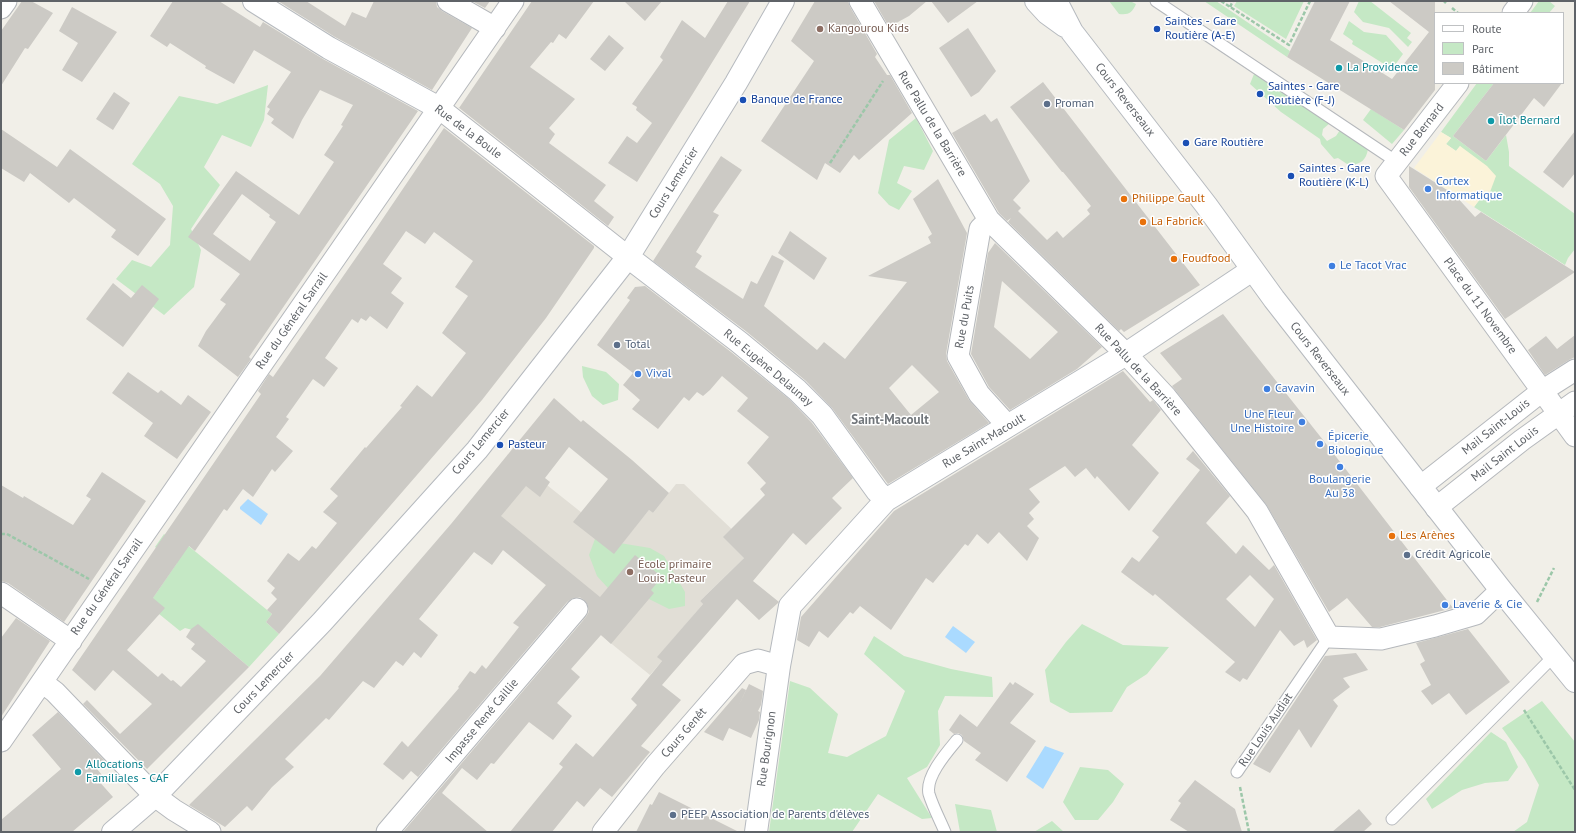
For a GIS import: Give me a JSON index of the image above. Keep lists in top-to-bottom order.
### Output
{
  "streets": {
    "main road": [
      "Cours Reverseaux",
      "Rue de la Boule",
      "Cours Lemercier",
      "Rue Eugène Delaunay",
      "Rue Saint-Macoult",
      "Rue Bourignon"
    ],
    "street": [
      "Rue Pallu de la Barrière",
      "Rue Bernard",
      "Place du 11 Novembre",
      "Rue du Puits",
      "Rue du Général Sarrail",
      "Mail Saint-Louis",
      "Mail Saint Louis",
      "Impasse René Caillie",
      "Cours Genêt"
    ],
    "lane": ["Rue Louis Audiat"]
  },
  "crossings": [
    ["Cours Reverseaux", "Mail Saint-Louis"],
    ["Cours Reverseaux", "Rue Saint-Macoult"],
    ["Cours Reverseaux", "Mail Saint Louis"],
    ["Rue Pallu de la Barrière", "Rue du Puits"],
    ["Rue Pallu de la Barrière", "Rue Saint-Macoult"],
    ["Rue Pallu de la Barrière", "Rue Louis Audiat"],
    ["Rue Bernard", "Place du 11 Novembre"],
    ["Rue de la Boule", "Cours Lemercier"],
    ["Rue de la Boule", "Rue du Général Sarrail"],
    ["Rue de la Boule", "Rue Eugène Delaunay"],
    ["Cours Lemercier", "Rue Eugène Delaunay"],
    ["Place du 11 Novembre", "Mail Saint-Louis"],
    ["Place du 11 Novembre", "Mail Saint Louis"],
    ["Rue du Puits", "Rue Saint-Macoult"],
    ["Rue Eugène Delaunay", "Rue Saint-Macoult"],
    ["Rue Saint-Macoult", "Cours Genêt"],
    ["Rue Saint-Macoult", "Rue Bourignon"],
    ["Cours Genêt", "Rue Bourignon"]
  ],
  "districts": ["Saint-Macoult"],
  "places": [
    "Kangourou Kids",
    "Saintes - Gare Routière (A-E)",
    "La Providence",
    "Saintes - Gare Routière (F-J)",
    "Banque de France",
    "Proman",
    "Îlot Bernard",
    "Gare Routière",
    "Saintes - Gare Routière (K-L)",
    "Cortex Informatique",
    "Philippe Gault",
    "La Fabrick",
    "Foudfood",
    "Le Tacot Vrac",
    "Total",
    "Vival",
    "Cavavin",
    "Une Fleur Une Histoire",
    "Épicerie Biologique",
    "Pasteur",
    "Boulangerie Au 38",
    "Les Arènes",
    "Crédit Agricole",
    "École primaire Louis Pasteur",
    "Laverie & Cie",
    "Allocations Familiales - CAF",
    "PEEP Association de Parents d'élèves"
  ],
  "legend": ["Route", "Parc", "Bâtiment"]
}
